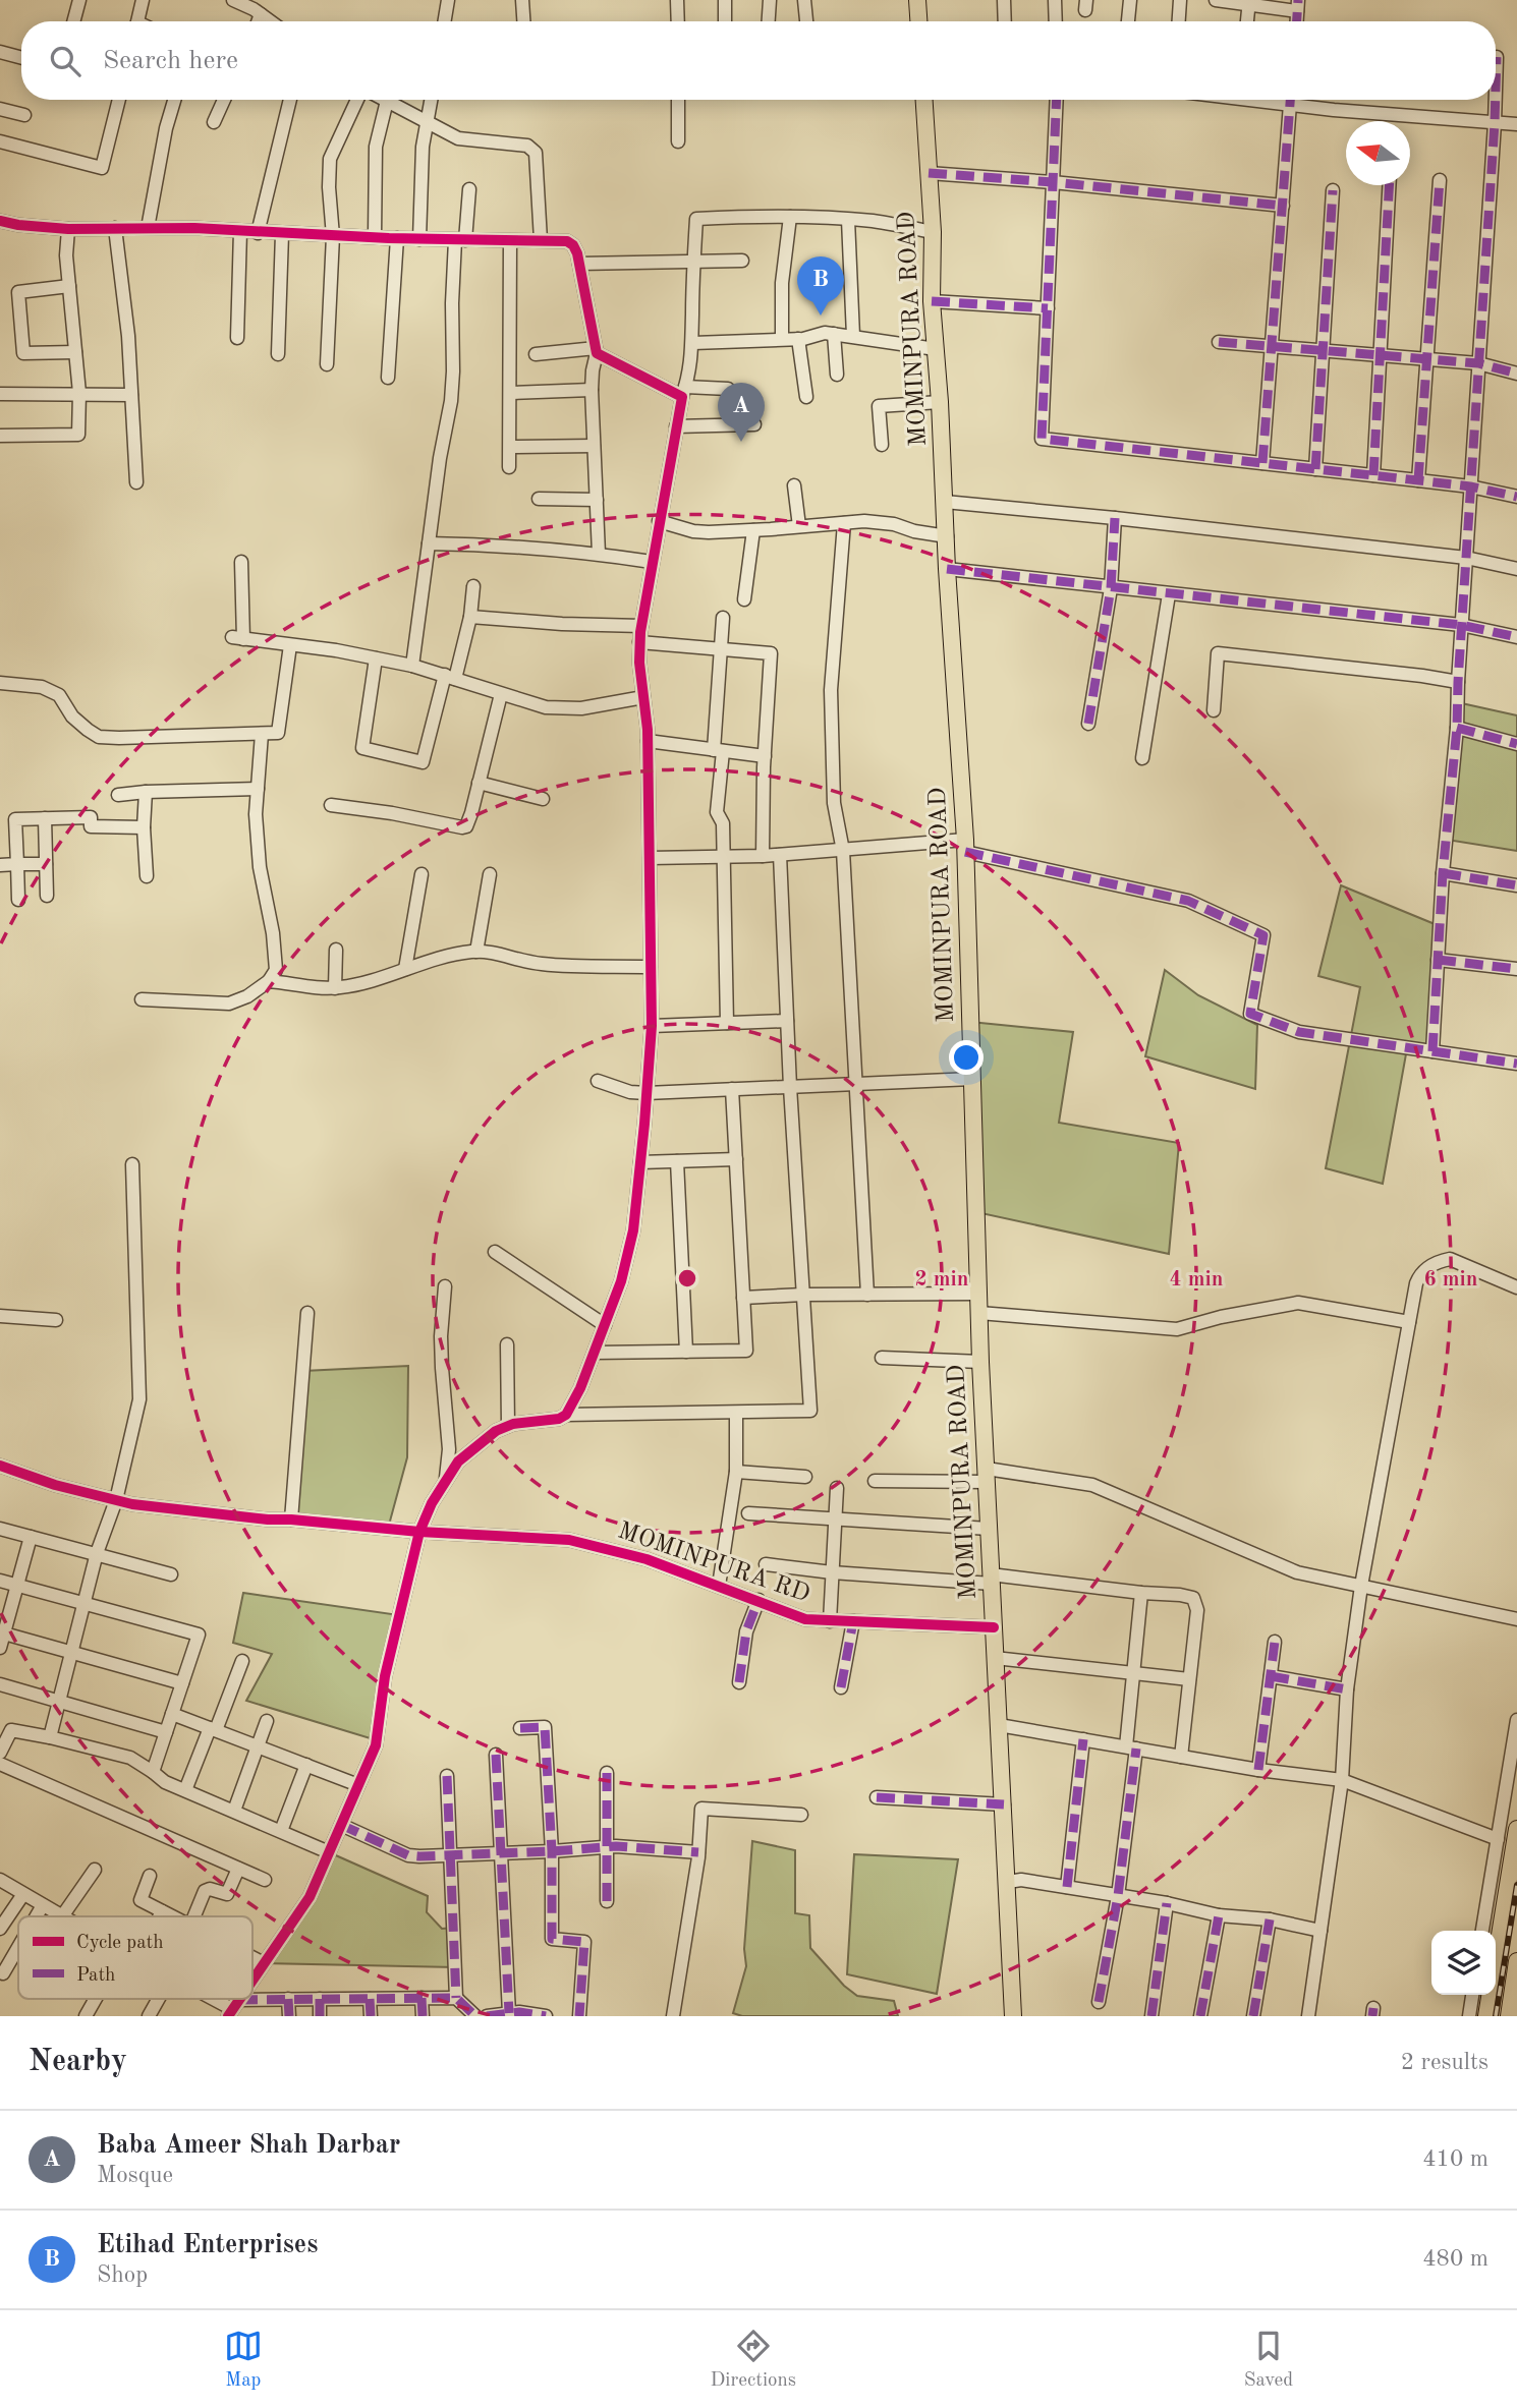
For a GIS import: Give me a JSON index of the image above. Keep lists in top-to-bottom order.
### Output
{
  "streets": {
    "main road": ["MOMINPURA ROAD"],
    "street": ["MOMINPURA RD"]
  },
  "crossings": [
    ["MOMINPURA ROAD", "MOMINPURA RD"]
  ],
  "legend": ["Cycle path", "Path"],
  "north": "left",
  "page": {
    "search": "Search here",
    "pins": ["B", "A"],
    "heading": ["Nearby", "2 results"],
    "list": [
      {
        "mark": "A",
        "name": "Baba Ameer Shah Darbar",
        "note": "Mosque",
        "value": "410 m"
      },
      {
        "mark": "B",
        "name": "Etihad Enterprises",
        "note": "Shop",
        "value": "480 m"
      }
    ],
    "nav": ["Map", "Directions", "Saved"]
  },
  "rings": ["2 min", "4 min", "6 min"]
}
